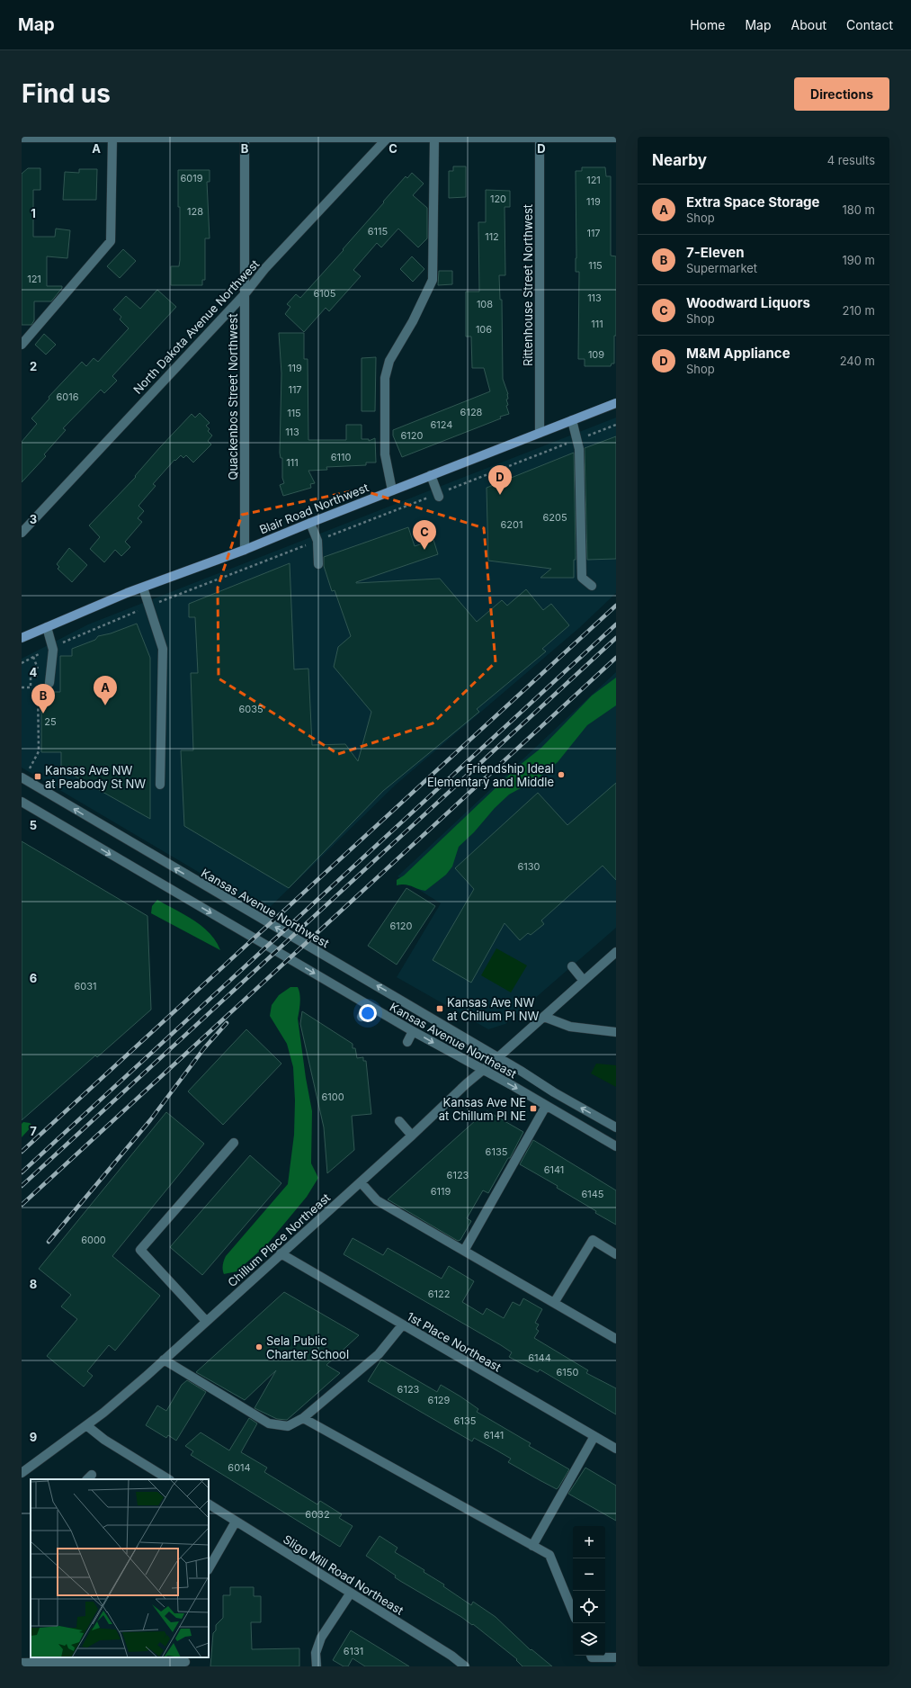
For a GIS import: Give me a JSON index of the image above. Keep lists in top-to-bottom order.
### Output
{
  "streets": {
    "main road": ["Blair Road Northwest"],
    "street": [
      "Rittenhouse Street Northwest",
      "North Dakota Avenue Northwest",
      "Quackenbos Street Northwest",
      "Kansas Avenue Northwest",
      "Kansas Avenue Northeast",
      "Chillum Place Northeast",
      "1st Place Northeast",
      "Sligo Mill Road Northeast"
    ]
  },
  "crossings": [
    ["Rittenhouse Street Northwest", "Blair Road Northwest"],
    ["North Dakota Avenue Northwest", "Quackenbos Street Northwest"],
    ["Quackenbos Street Northwest", "Blair Road Northwest"],
    ["Kansas Avenue Northwest", "Kansas Avenue Northeast"],
    ["Kansas Avenue Northwest", "Chillum Place Northeast"],
    ["Kansas Avenue Northeast", "Chillum Place Northeast"],
    ["Chillum Place Northeast", "1st Place Northeast"]
  ],
  "one_way": ["Kansas Avenue Northwest"],
  "places": {
    "other": ["Friendship Ideal Elementary and Middle", "Sela Public Charter School"],
    "transit": ["Kansas Ave NW at Peabody St NW", "Kansas Ave NW at Chillum Pl NW", "Kansas Ave NE at Chillum Pl NE"]
  },
  "house_numbers": [
    "6019",
    "121",
    "120",
    "119",
    "128",
    "6115",
    "117",
    "112",
    "115",
    "121",
    "6105",
    "113",
    "108",
    "111",
    "106",
    "109",
    "119",
    "117",
    "6016",
    "6128",
    "115",
    "6124",
    "113",
    "6120",
    "6110",
    "111",
    "6205",
    "6201",
    "6035",
    "25",
    "6130",
    "6120",
    "6031",
    "6100",
    "6135",
    "6141",
    "6123",
    "6119",
    "6145",
    "6000",
    "6122",
    "6144",
    "6150",
    "6123",
    "6129",
    "6135",
    "6141",
    "6014",
    "6032",
    "6131"
  ],
  "page": {
    "header": "Map",
    "nav": [
      "Home",
      "Map",
      "About",
      "Contact"
    ],
    "buttons": "Directions",
    "title": "Find us",
    "heading": ["Nearby", "4 results"],
    "list": [
      {
        "mark": "A",
        "name": "Extra Space Storage",
        "note": "Shop",
        "value": "180 m"
      },
      {
        "mark": "B",
        "name": "7-Eleven",
        "note": "Supermarket",
        "value": "190 m"
      },
      {
        "mark": "C",
        "name": "Woodward Liquors",
        "note": "Shop",
        "value": "210 m"
      },
      {
        "mark": "D",
        "name": "M&M Appliance",
        "note": "Shop",
        "value": "240 m"
      }
    ],
    "pins": [
      "D",
      "C",
      "A",
      "B"
    ],
    "map_buttons": ["+", "−"]
  },
  "grid": {
    "columns": [
      "A",
      "B",
      "C",
      "D"
    ],
    "rows": [
      "1",
      "2",
      "3",
      "4",
      "5",
      "6",
      "7",
      "8",
      "9"
    ]
  }
}
